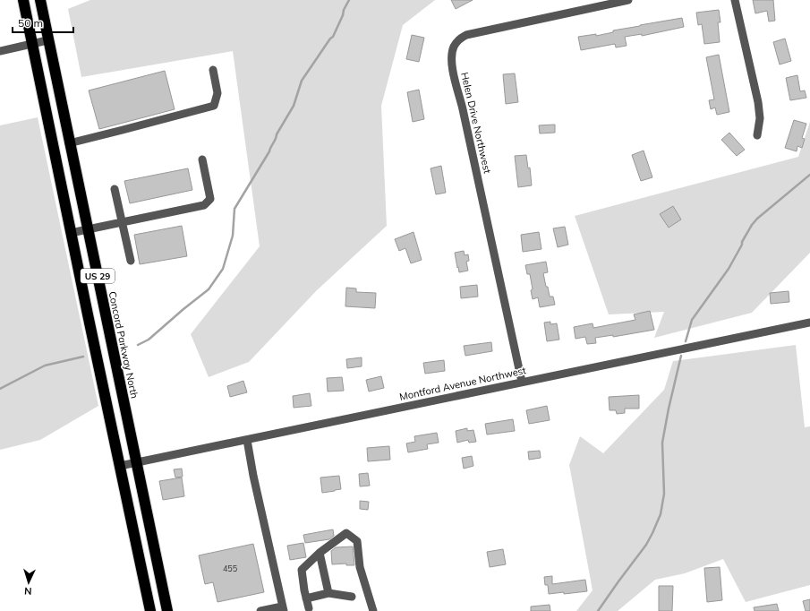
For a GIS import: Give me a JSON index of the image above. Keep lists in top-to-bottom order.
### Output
{
  "streets": {
    "highway": ["US 29", "Concord Parkway North"],
    "street": ["Helen Drive Northwest", "Montford Avenue Northwest"]
  },
  "crossings": [
    ["Helen Drive Northwest", "Montford Avenue Northwest"],
    ["US 29", "Montford Avenue Northwest"],
    ["Concord Parkway North", "Montford Avenue Northwest"]
  ],
  "house_numbers": ["455"],
  "scale_bar": "50 m",
  "north": "bottom"
}
